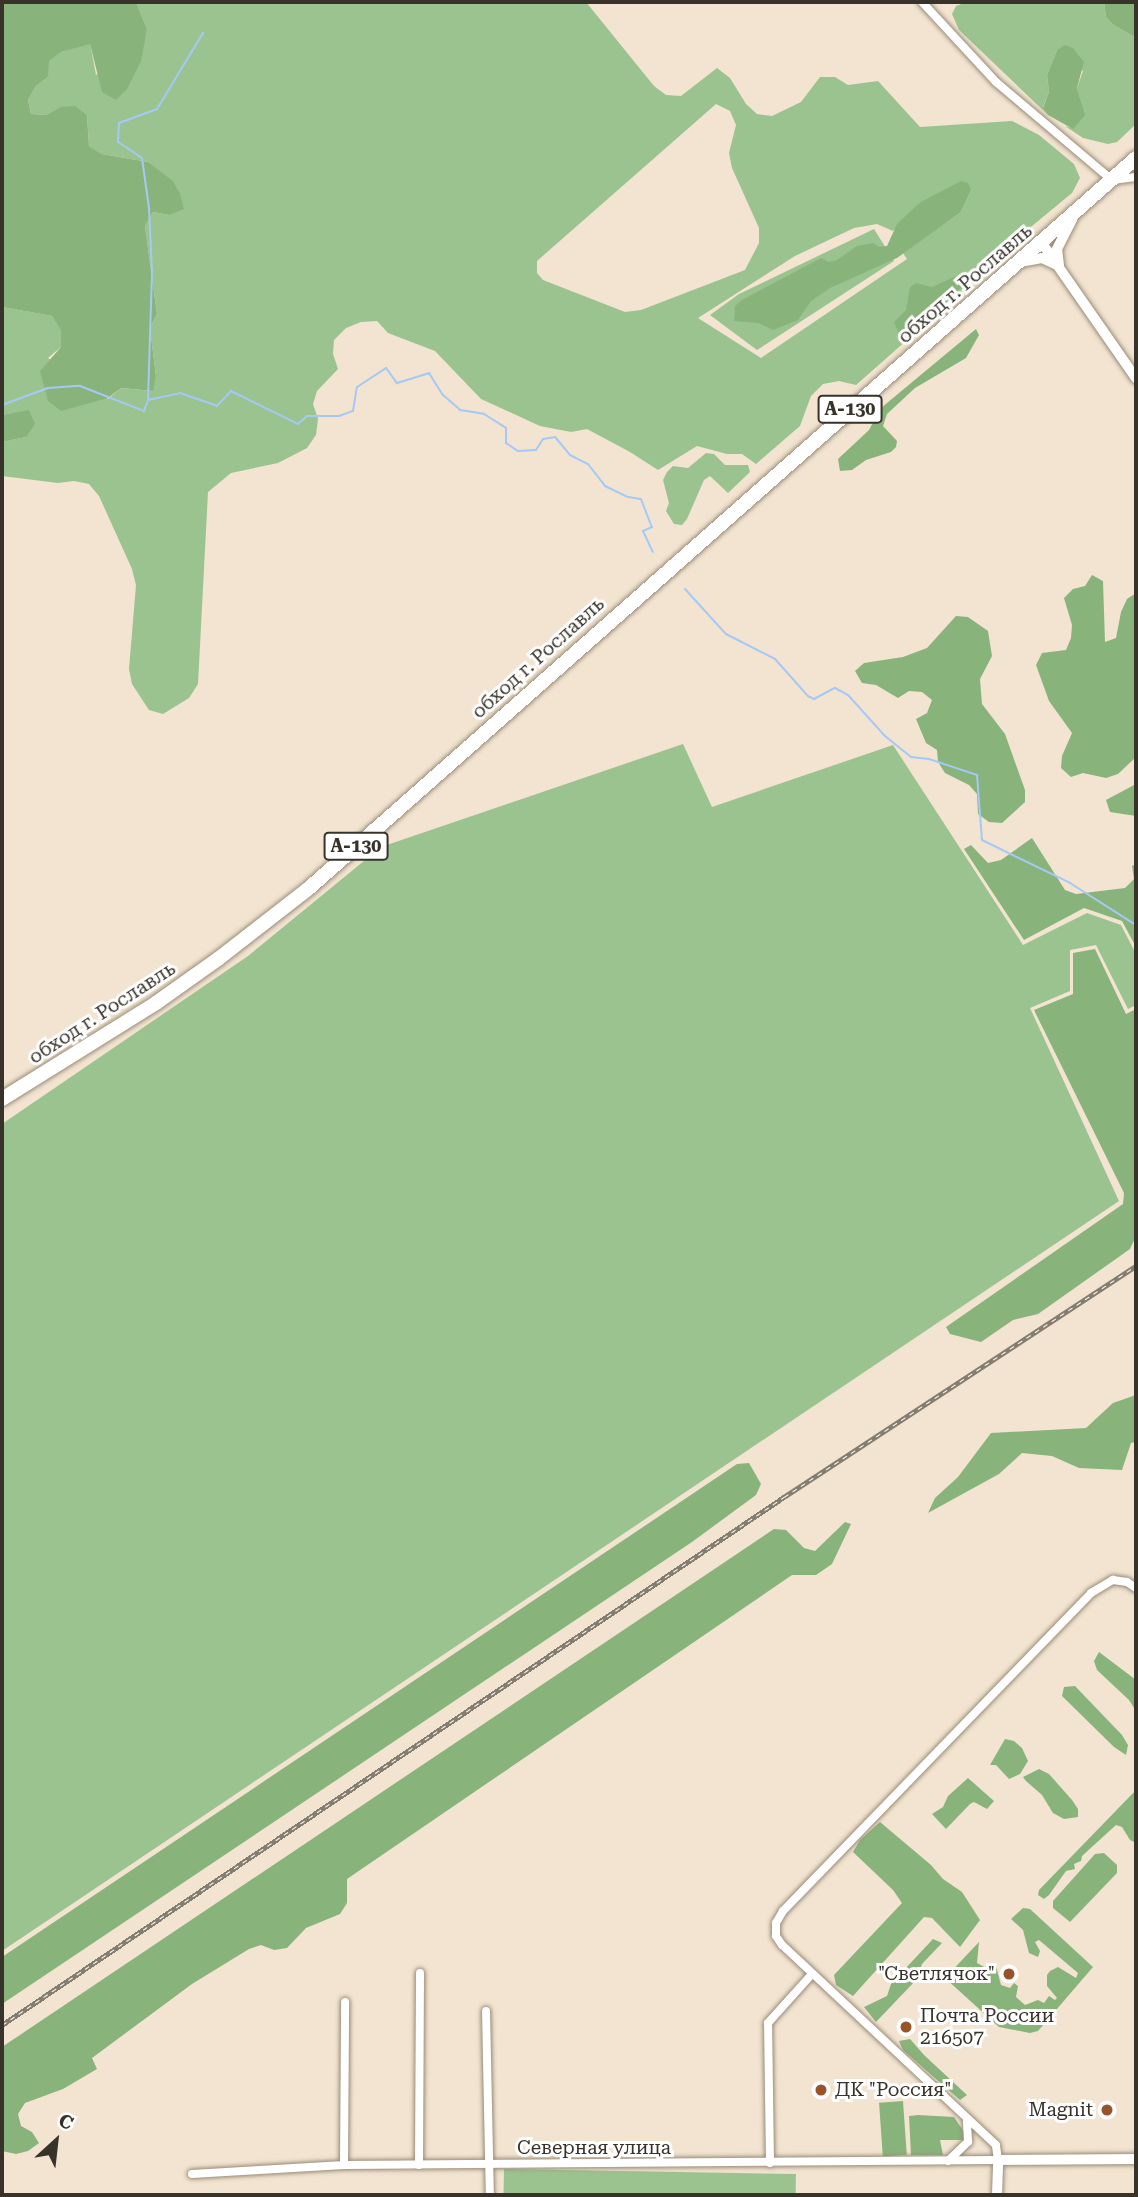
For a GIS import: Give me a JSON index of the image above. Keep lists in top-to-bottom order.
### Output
{
  "streets": {
    "highway": ["обход г. Рославль", "А-130"],
    "street": ["Северная улица"]
  },
  "crossings": [
    ["обход г. Рославль", "А-130"]
  ],
  "places": [
    "\"Светлячок\"",
    "Почта России 216507",
    "ДК \"Россия\"",
    "Magnit"
  ],
  "north": "top right"
}
